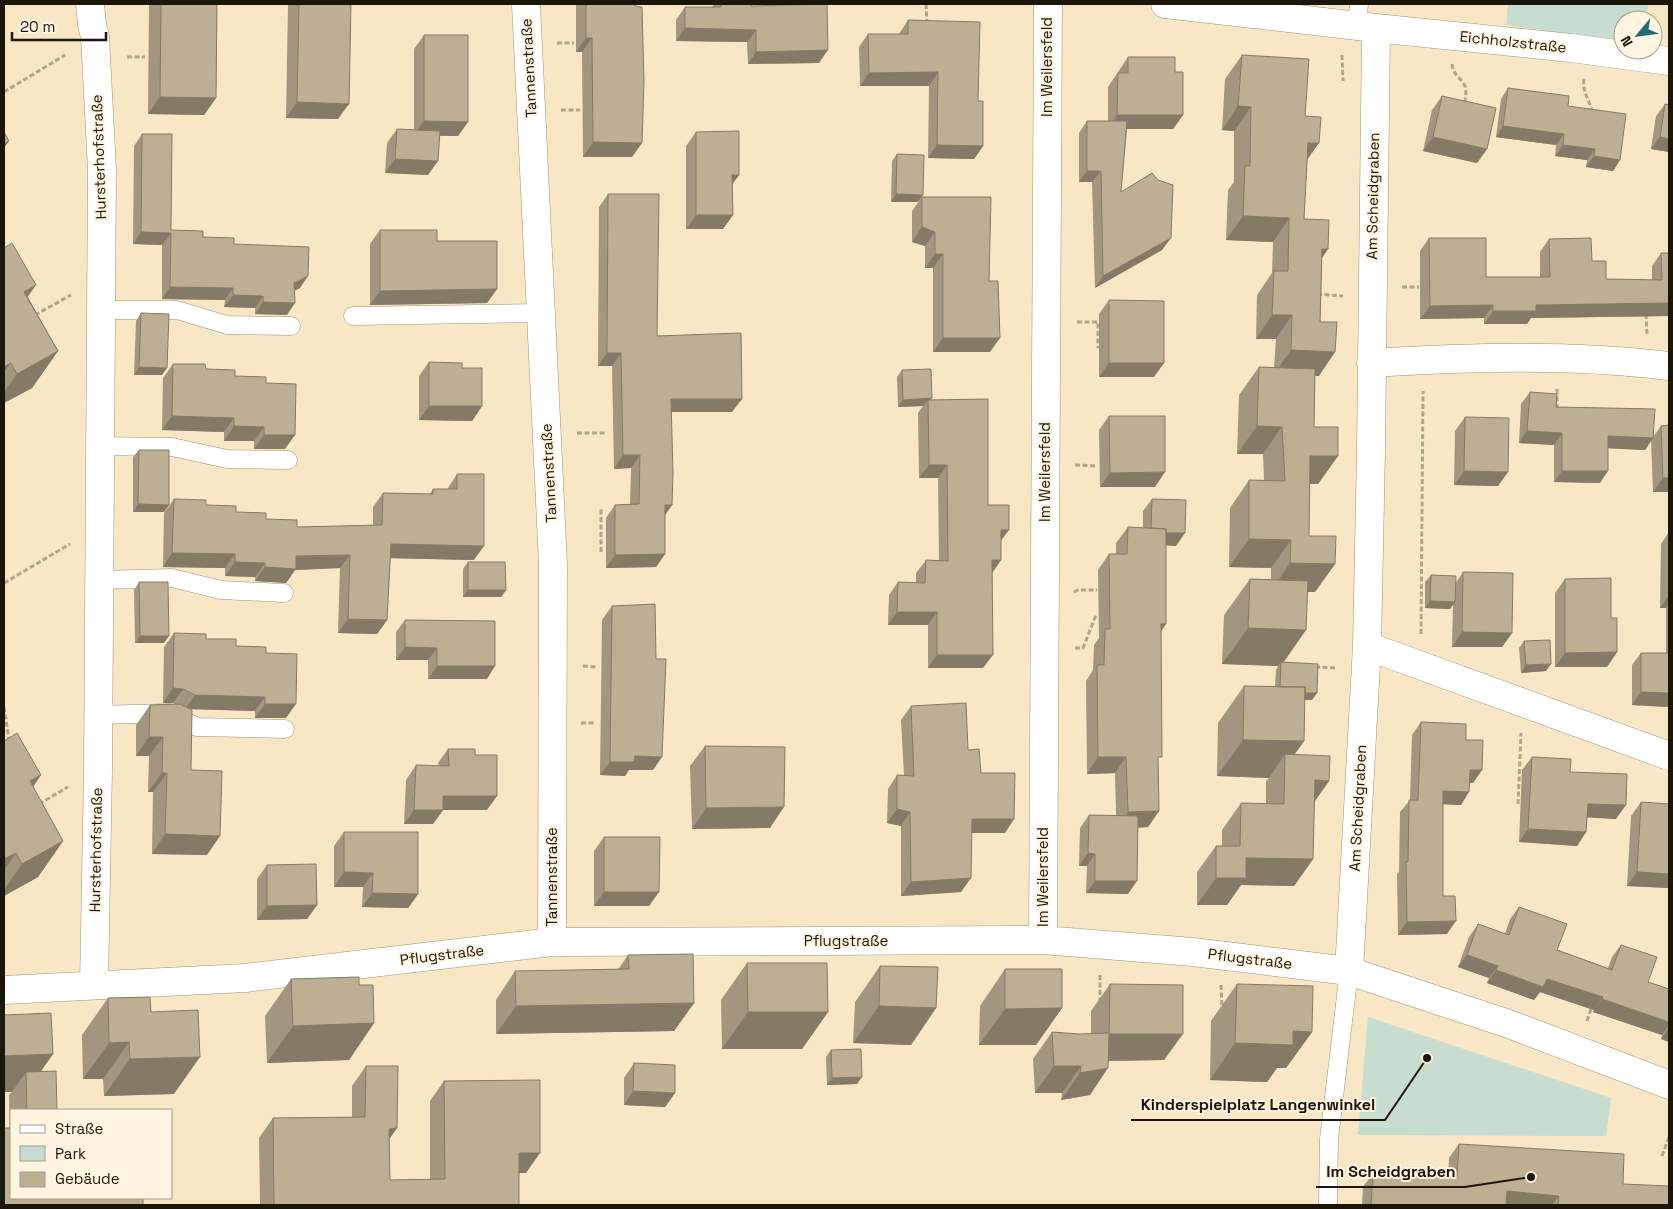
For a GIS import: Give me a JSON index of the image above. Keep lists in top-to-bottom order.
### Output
{
  "streets": {
    "street": [
      "Eichholzstraße",
      "Im Weilersfeld",
      "Tannenstraße",
      "Hursterhofstraße",
      "Am Scheidgraben",
      "Pflugstraße"
    ]
  },
  "crossings": [
    ["Eichholzstraße", "Am Scheidgraben"],
    ["Im Weilersfeld", "Pflugstraße"],
    ["Tannenstraße", "Pflugstraße"],
    ["Hursterhofstraße", "Pflugstraße"],
    ["Am Scheidgraben", "Pflugstraße"]
  ],
  "places": ["Kinderspielplatz Langenwinkel", "Im Scheidgraben"],
  "legend": ["Straße", "Park", "Gebäude"],
  "scale_bar": "20 m",
  "north": "bottom left"
}
